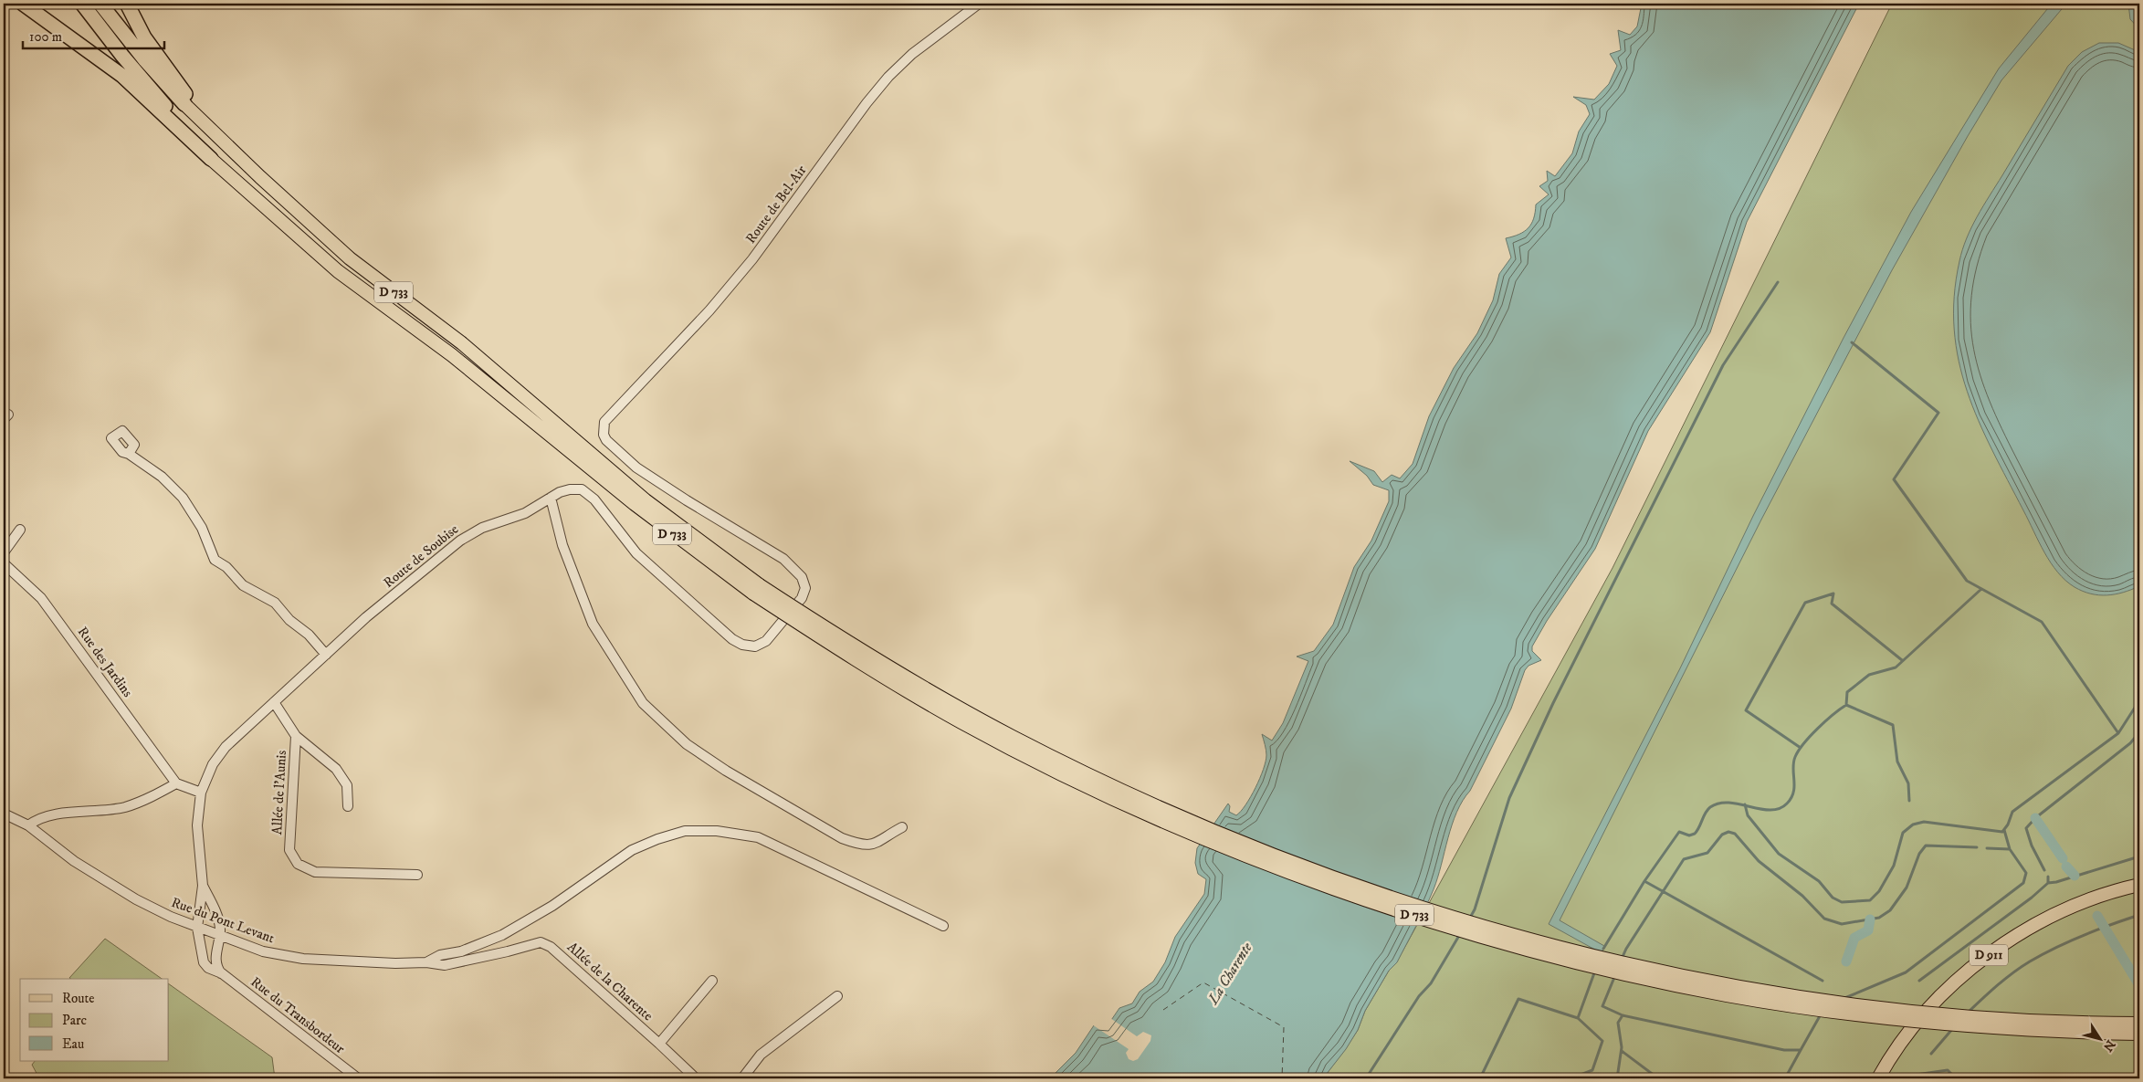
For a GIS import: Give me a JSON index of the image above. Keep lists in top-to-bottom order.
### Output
{
  "streets": {
    "highway": ["D 733"],
    "main road": ["D 911"],
    "street": [
      "Route de Bel-Air",
      "Route de Soubise",
      "Rue des Jardins",
      "Allée de l'Aunis",
      "Rue du Pont Levant",
      "Allée de la Charente",
      "Rue du Transbordeur"
    ]
  },
  "crossings": [
    ["Route de Bel-Air", "Route de Soubise"],
    ["Route de Soubise", "Allée de l'Aunis"],
    ["Route de Soubise", "Rue du Transbordeur"],
    ["Rue du Pont Levant", "Allée de la Charente"],
    ["Rue du Pont Levant", "Rue du Transbordeur"]
  ],
  "water": ["La Charente"],
  "legend": ["Route", "Parc", "Eau"],
  "scale_bar": "100 m",
  "north": "bottom right"
}
